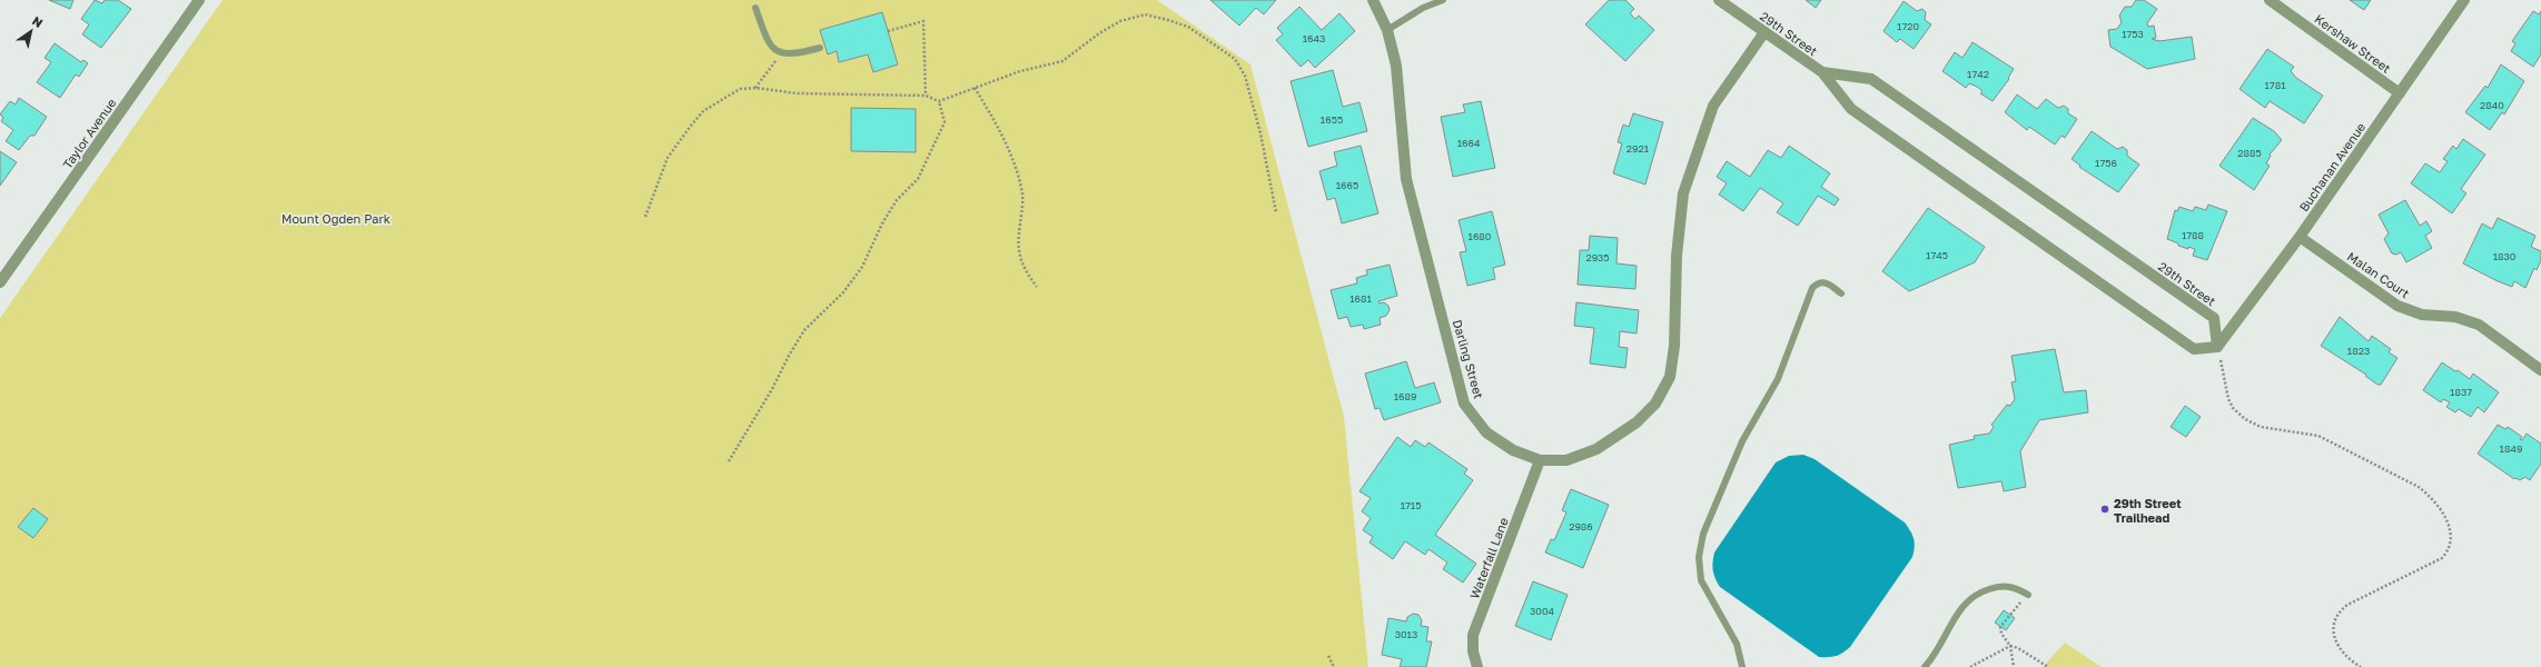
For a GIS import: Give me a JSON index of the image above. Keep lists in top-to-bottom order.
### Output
{
  "streets": {
    "street": [
      "29th Street",
      "Kershaw Street",
      "Taylor Avenue",
      "Buchanan Avenue",
      "Malan Court",
      "Darling Street",
      "Waterfall Lane"
    ]
  },
  "crossings": [
    ["29th Street", "Buchanan Avenue"],
    ["29th Street", "Darling Street"],
    ["Kershaw Street", "Buchanan Avenue"],
    ["Buchanan Avenue", "Malan Court"],
    ["Darling Street", "Waterfall Lane"]
  ],
  "parks": ["Mount Ogden Park"],
  "places": ["29th Street Trailhead"],
  "house_numbers": [
    "1720",
    "1753",
    "1643",
    "1742",
    "1781",
    "2840",
    "1655",
    "1664",
    "2921",
    "2885",
    "1756",
    "1665",
    "1788",
    "1680",
    "1745",
    "1830",
    "2935",
    "1681",
    "1823",
    "1837",
    "1689",
    "1849",
    "1715",
    "2986",
    "3004",
    "3013"
  ],
  "north": "top right"
}
